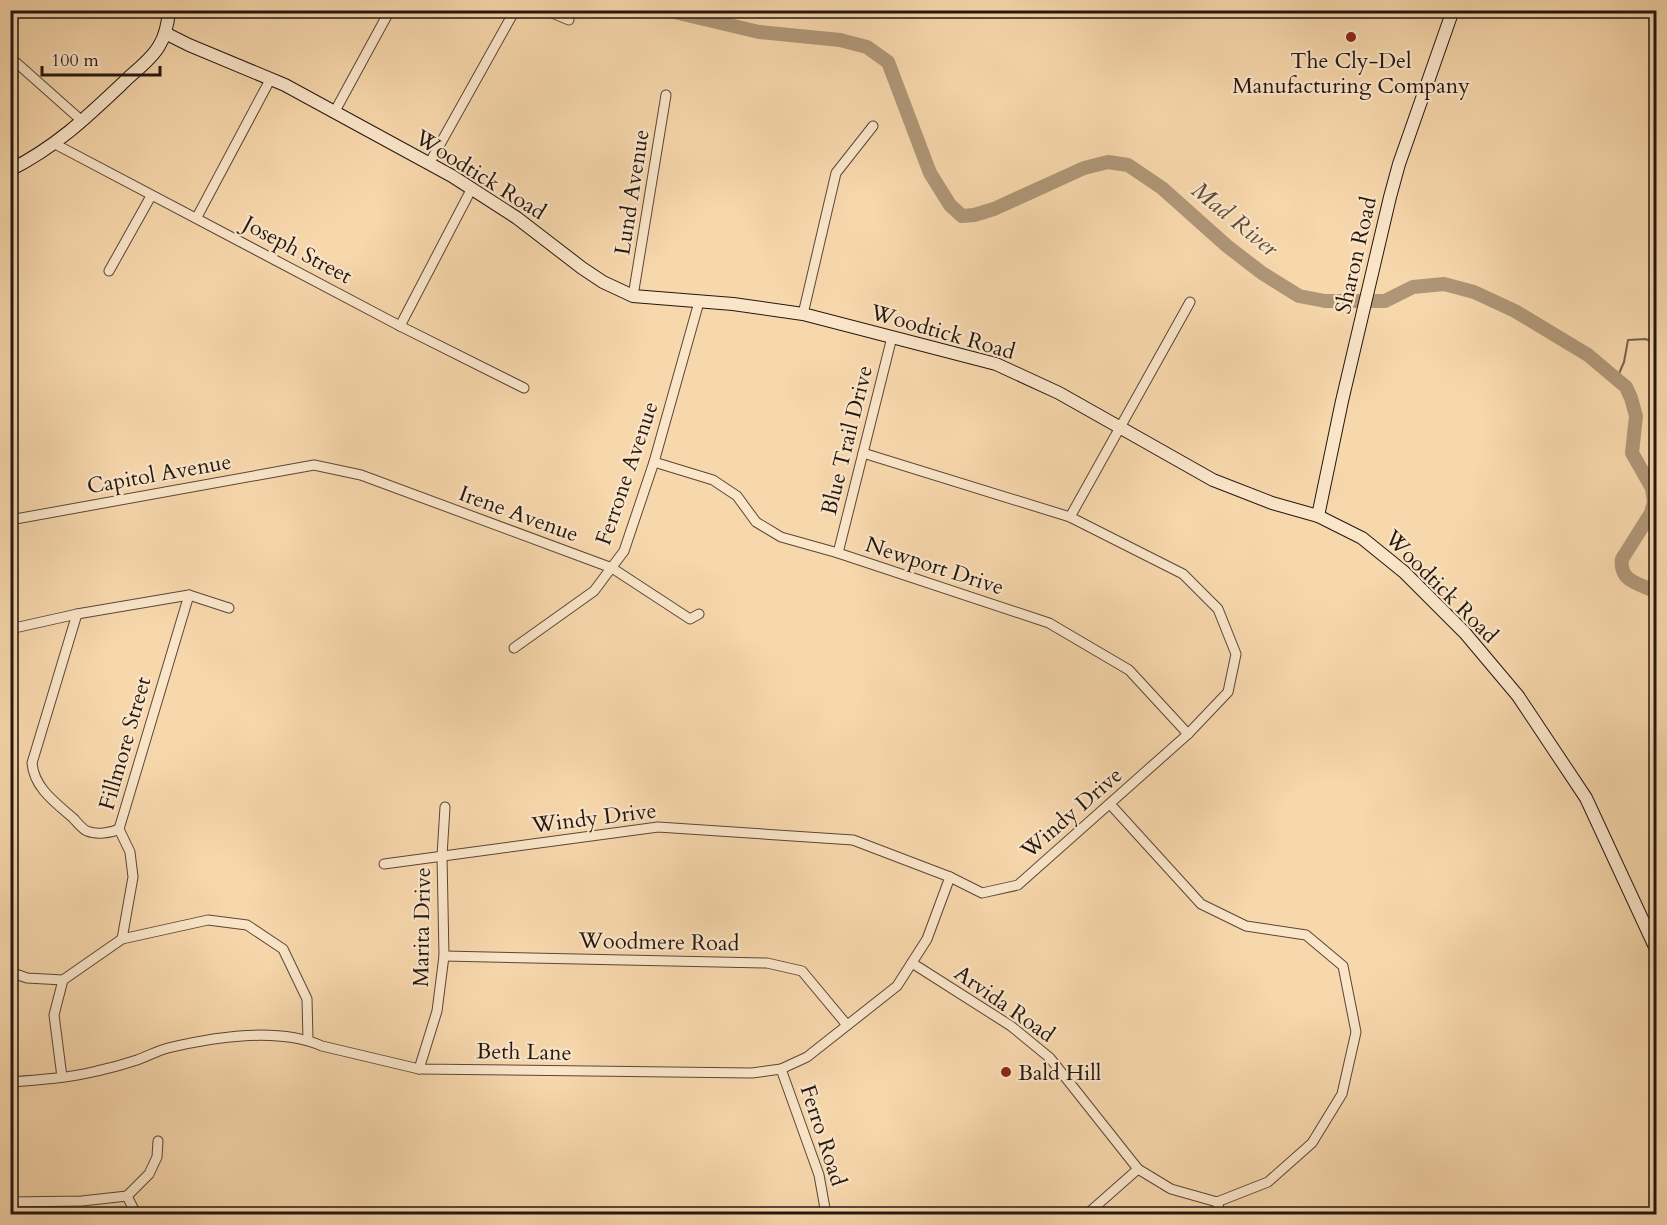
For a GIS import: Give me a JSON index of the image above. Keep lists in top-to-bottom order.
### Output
{
  "streets": {
    "main road": ["Woodtick Road", "Sharon Road"],
    "street": [
      "Lund Avenue",
      "Joseph Street",
      "Blue Trail Drive",
      "Capitol Avenue",
      "Ferrone Avenue",
      "Irene Avenue",
      "Newport Drive",
      "Fillmore Street",
      "Windy Drive",
      "Marita Drive",
      "Woodmere Road",
      "Arvida Road",
      "Beth Lane",
      "Ferro Road"
    ]
  },
  "crossings": [
    ["Woodtick Road", "Lund Avenue"],
    ["Woodtick Road", "Sharon Road"],
    ["Woodtick Road", "Blue Trail Drive"],
    ["Woodtick Road", "Ferrone Avenue"],
    ["Blue Trail Drive", "Newport Drive"],
    ["Blue Trail Drive", "Windy Drive"],
    ["Capitol Avenue", "Irene Avenue"],
    ["Ferrone Avenue", "Irene Avenue"],
    ["Ferrone Avenue", "Newport Drive"],
    ["Newport Drive", "Windy Drive"],
    ["Windy Drive", "Marita Drive"],
    ["Windy Drive", "Beth Lane"],
    ["Marita Drive", "Woodmere Road"],
    ["Marita Drive", "Beth Lane"],
    ["Woodmere Road", "Beth Lane"],
    ["Arvida Road", "Beth Lane"],
    ["Beth Lane", "Ferro Road"]
  ],
  "water": ["Mad River"],
  "places": ["The Cly-Del Manufacturing Company", "Bald Hill"],
  "scale_bar": "100 m"
}
